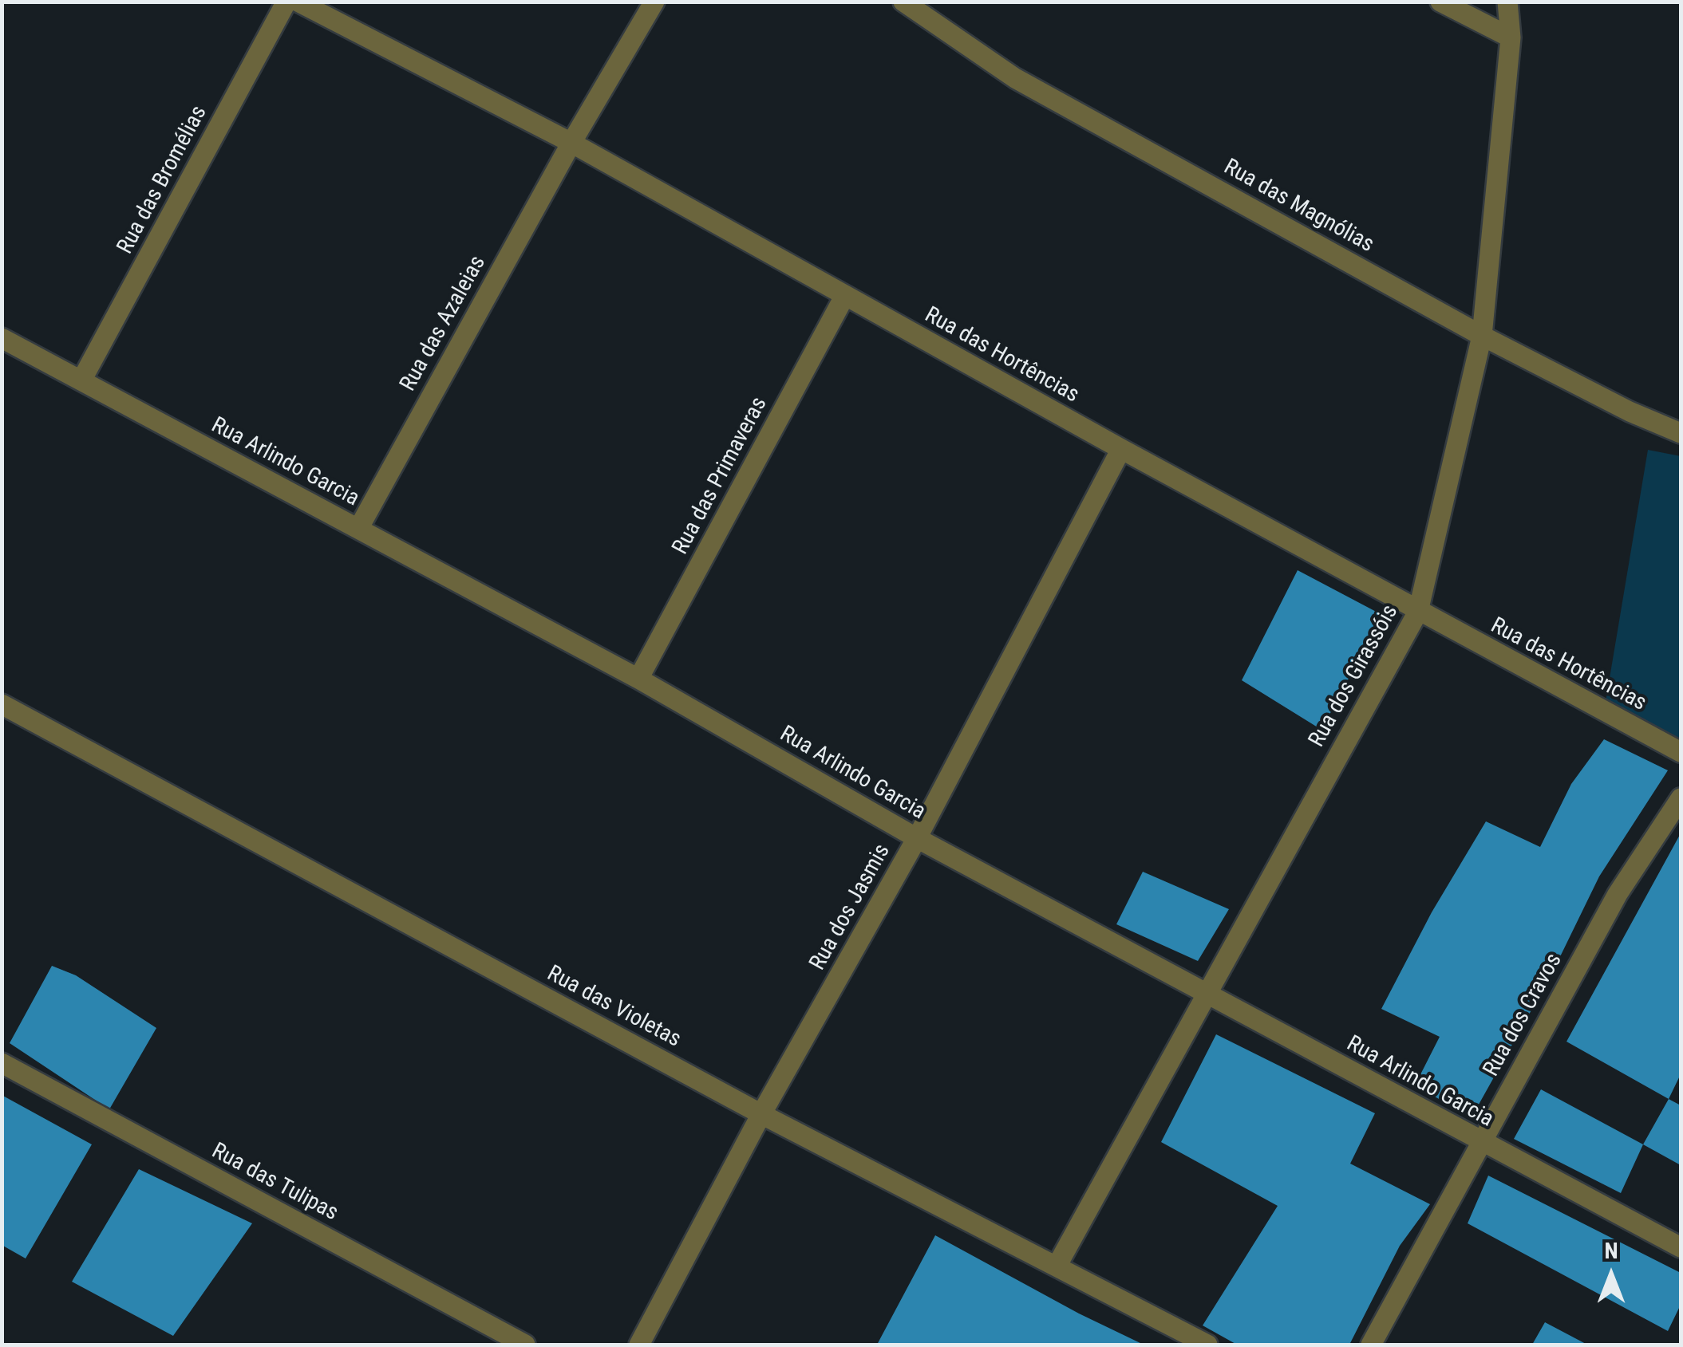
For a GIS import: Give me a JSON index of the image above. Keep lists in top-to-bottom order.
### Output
{
  "streets": {
    "street": [
      "Rua das Bromélias",
      "Rua das Magnólias",
      "Rua das Azaleias",
      "Rua das Hortências",
      "Rua Arlindo Garcia",
      "Rua das Primaveras",
      "Rua dos Girassóis",
      "Rua dos Jasmis",
      "Rua das Violetas",
      "Rua dos Cravos",
      "Rua das Tulipas"
    ]
  },
  "crossings": [
    ["Rua das Bromélias", "Rua Arlindo Garcia"],
    ["Rua das Magnólias", "Rua dos Girassóis"],
    ["Rua das Azaleias", "Rua das Hortências"],
    ["Rua das Azaleias", "Rua Arlindo Garcia"],
    ["Rua das Hortências", "Rua das Primaveras"],
    ["Rua das Hortências", "Rua dos Girassóis"],
    ["Rua das Hortências", "Rua dos Jasmis"],
    ["Rua Arlindo Garcia", "Rua das Primaveras"],
    ["Rua Arlindo Garcia", "Rua dos Girassóis"],
    ["Rua Arlindo Garcia", "Rua dos Jasmis"],
    ["Rua Arlindo Garcia", "Rua dos Cravos"],
    ["Rua dos Girassóis", "Rua das Violetas"],
    ["Rua dos Jasmis", "Rua das Violetas"]
  ],
  "north": "top"
}
